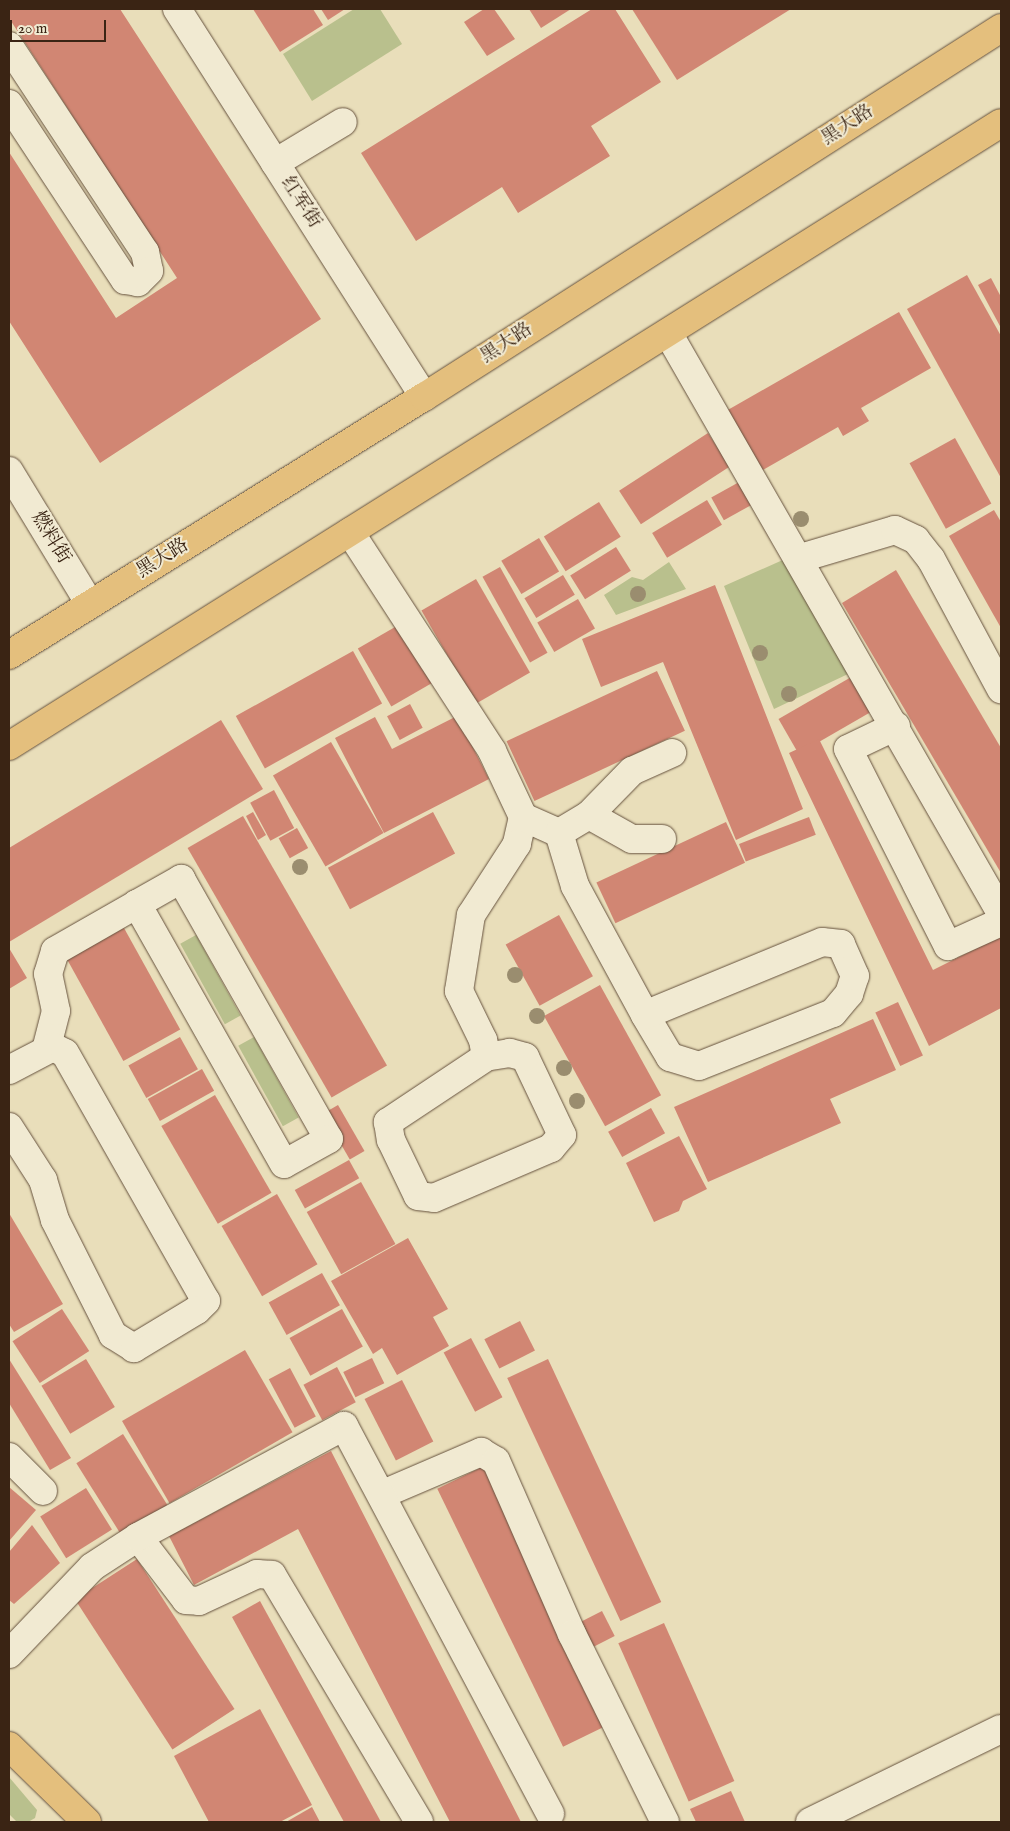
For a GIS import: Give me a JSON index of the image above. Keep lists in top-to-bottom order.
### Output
{
  "streets": {
    "main road": ["黑大路"],
    "street": ["红军街", "燃料街"]
  },
  "crossings": [
    ["黑大路", "红军街"],
    ["黑大路", "燃料街"]
  ],
  "scale_bar": "20 m"
}
